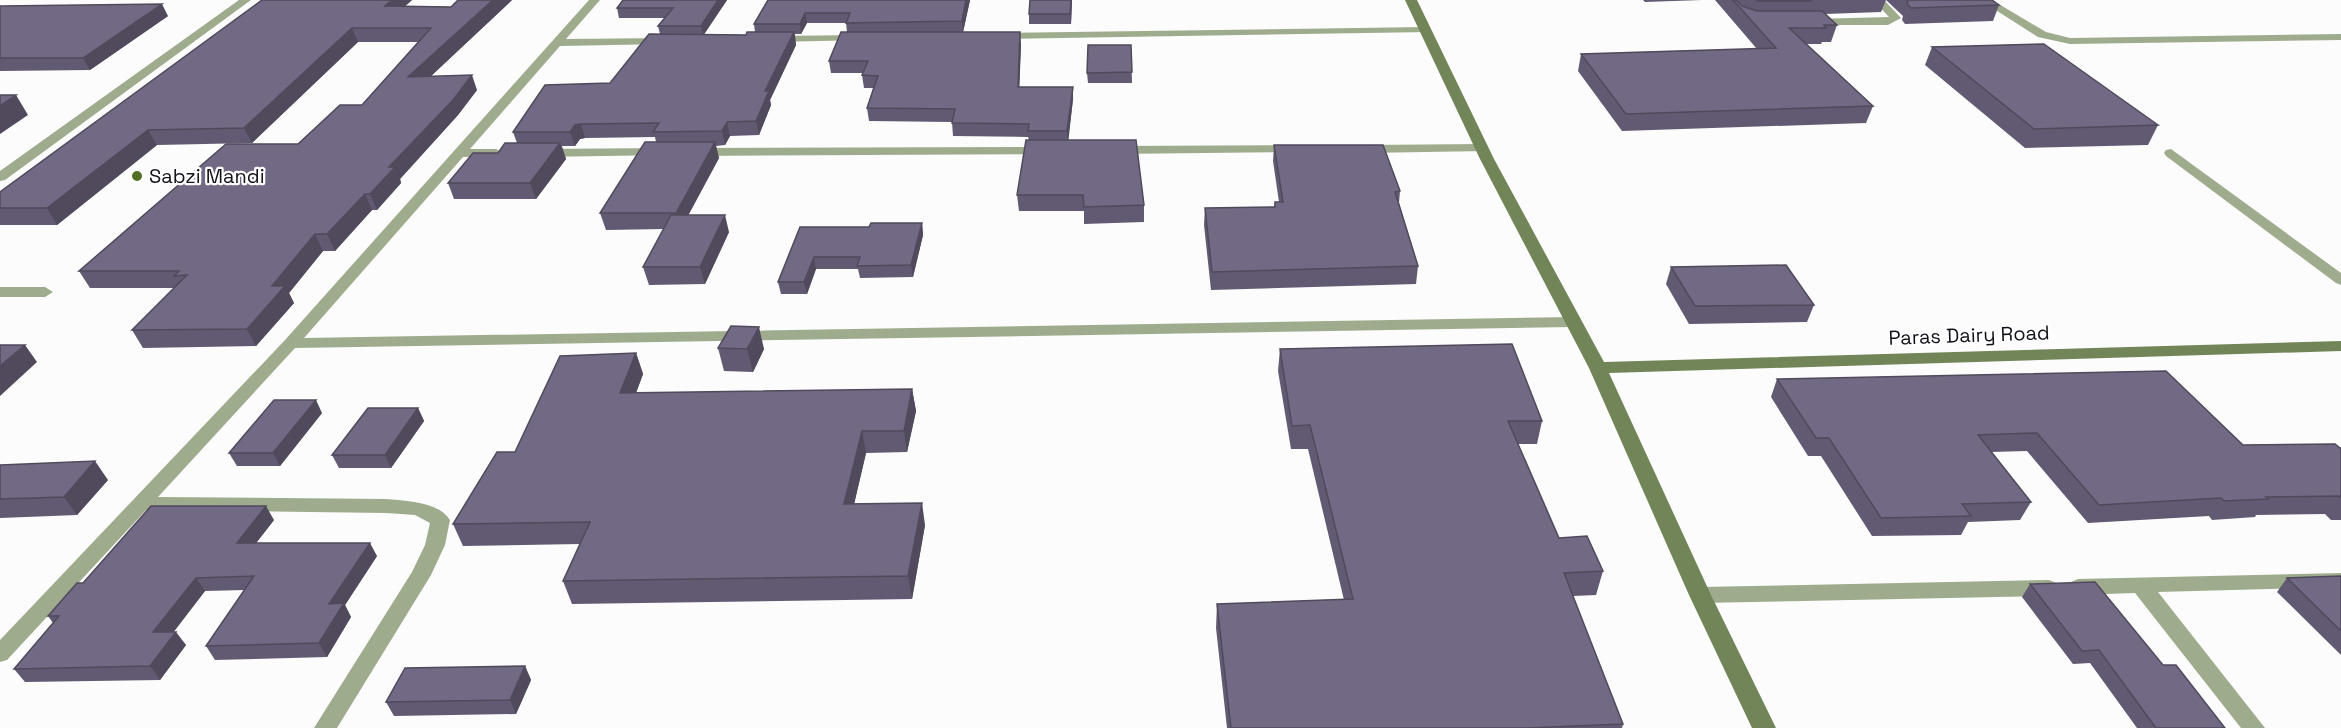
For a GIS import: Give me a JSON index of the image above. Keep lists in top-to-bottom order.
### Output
{
  "streets": {
    "street": ["Paras Dairy Road"]
  },
  "places": ["Sabzi Mandi"]
}
